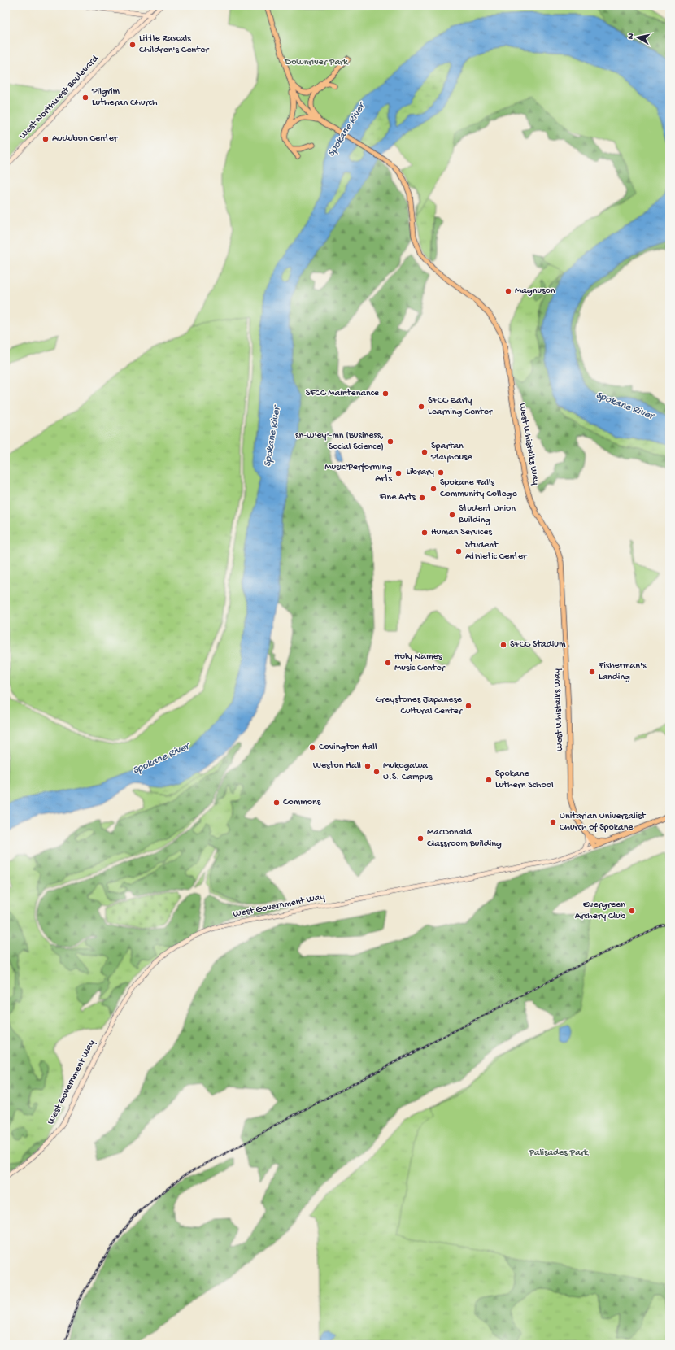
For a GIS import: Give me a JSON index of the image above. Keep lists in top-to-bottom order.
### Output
{
  "streets": {
    "main road": ["West Northwest Boulevard", "West Whistalks Way", "West Government Way"]
  },
  "crossings": [
    ["West Whistalks Way", "West Government Way"]
  ],
  "water": ["Spokane River"],
  "parks": ["Downriver Park", "Palisades Park"],
  "places": [
    "Little Rascals Children's Center",
    "Pilgrim Lutheran Church",
    "Audubon Center",
    "Magnuson",
    "SFCC Maintenance",
    "SFCC Early Learning Center",
    "sn-w'ey'-mn (Business, Social Science)",
    "Spartan Playhouse",
    "Library",
    "Music/Performing Arts",
    "Spokane Falls Community College",
    "Fine Arts",
    "Student Union Building",
    "Human Services",
    "Student Athletic Center",
    "SFCC Stadium",
    "Holy Names Music Center",
    "Fisherman's Landing",
    "Greystones Japanese Cultural Center",
    "Covington Hall",
    "Weston Hall",
    "Mukogawa U.S. Campus",
    "Spokane Luthern School",
    "Commons",
    "Unitarian Universalist Church of Spokane",
    "MacDonald Classroom Building",
    "Evergreen Archery Club"
  ],
  "north": "left"
}
